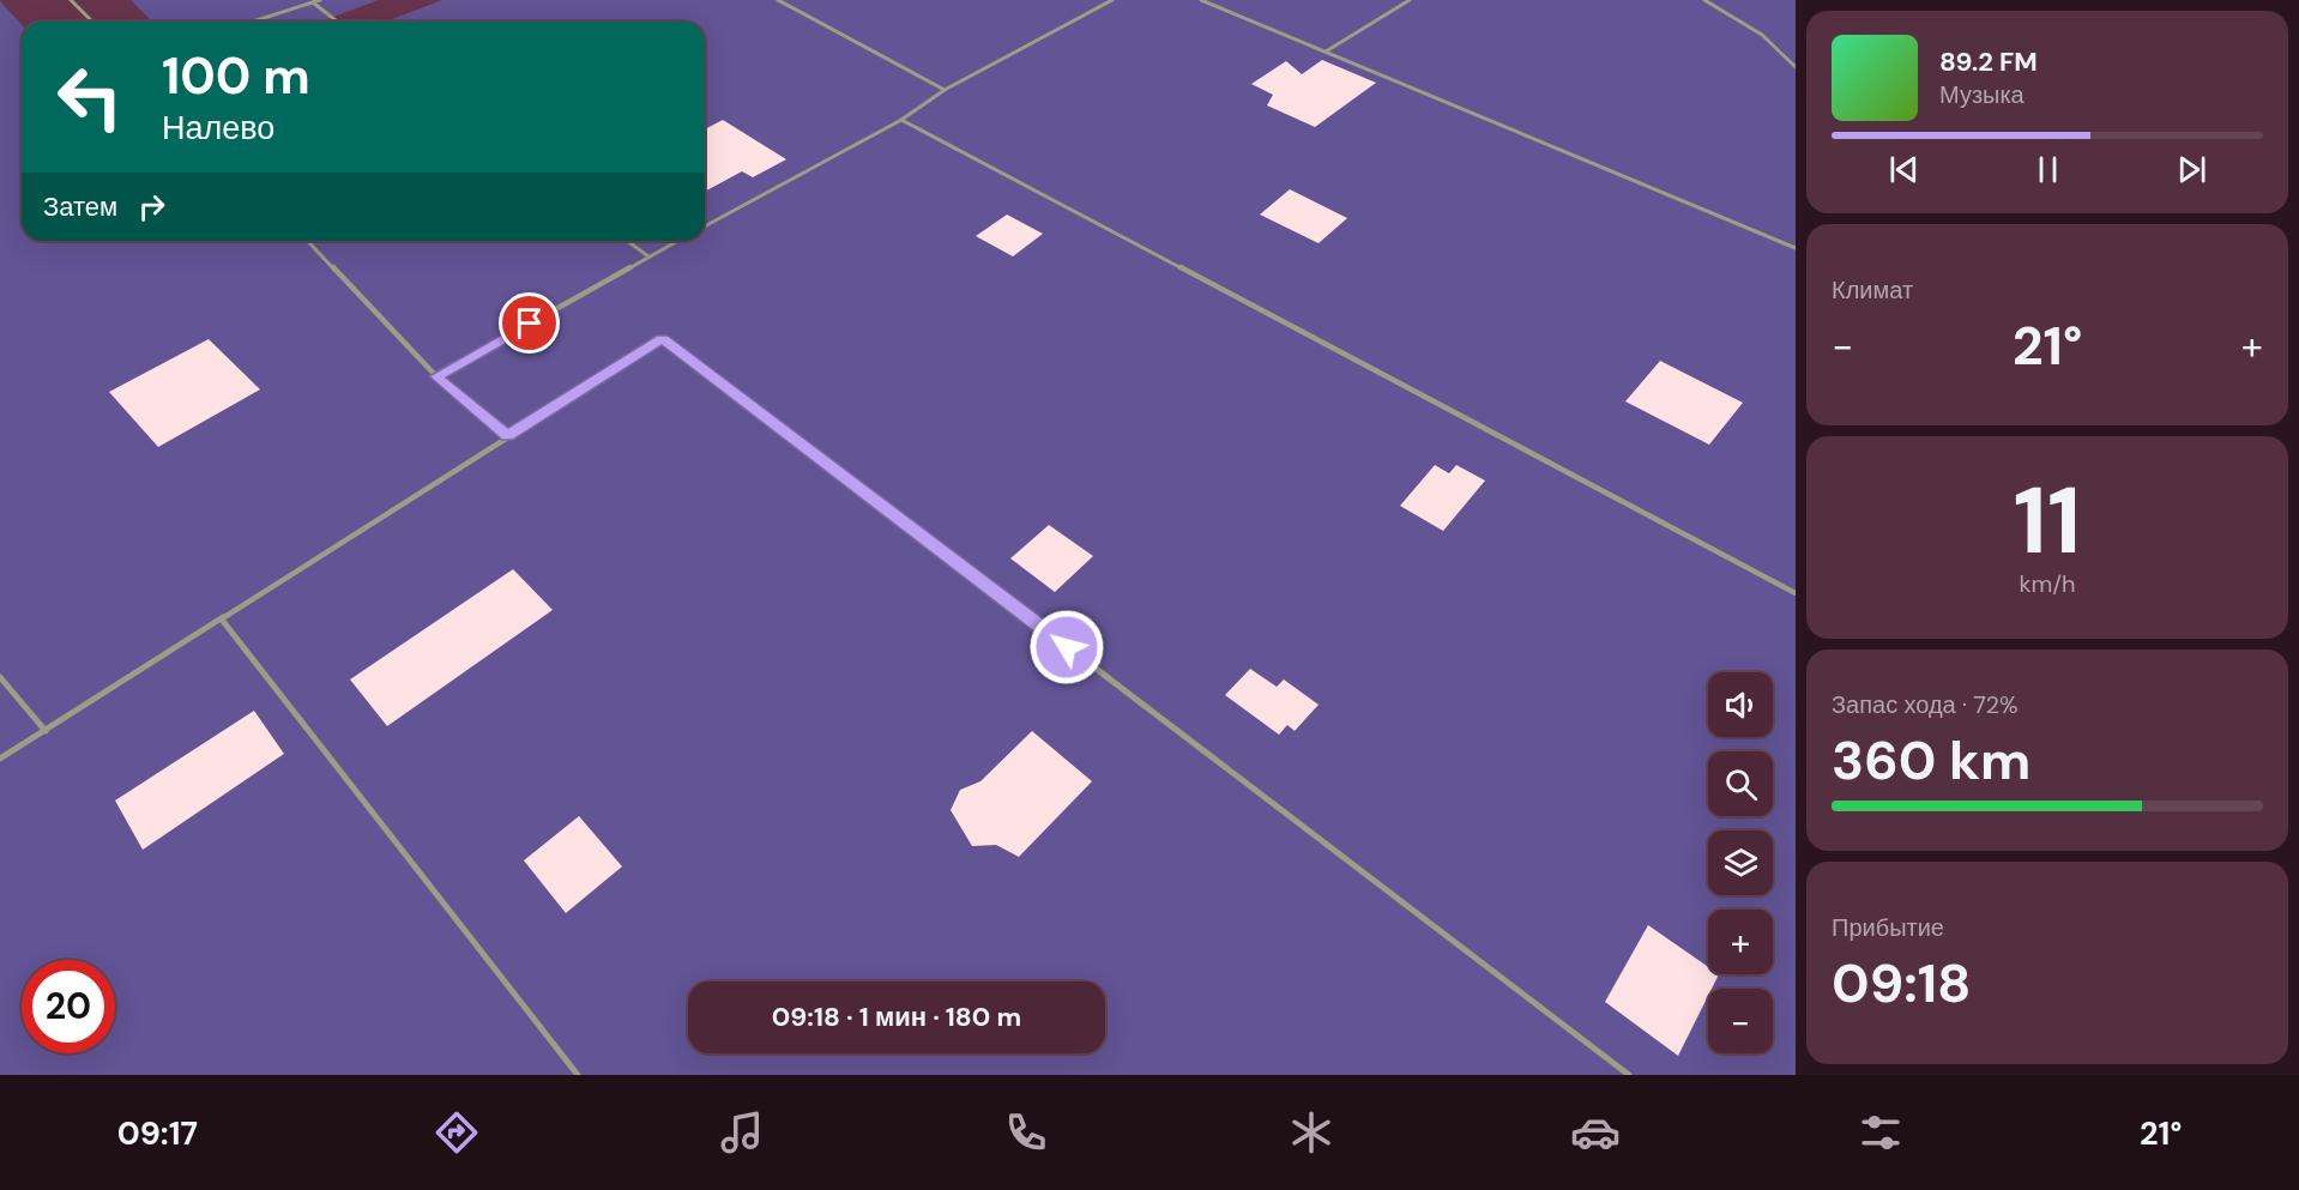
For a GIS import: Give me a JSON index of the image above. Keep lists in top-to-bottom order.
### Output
{
  "page": {
    "turn": ["100 m", "Налево"],
    "song": ["89.2 FM", "Музыка"],
    "then": "Затем",
    "tile": [
      "Климат",
      ["11", "km/h"],
      ["Запас хода · 72%", "360 km"],
      ["Прибытие", "09:18"]
    ],
    "heat": ["−", "21°", "+"],
    "map_buttons": ["+", "−"],
    "limit": "20",
    "trip": "09:18 · 1 мин · 180 m",
    "tabs": ["09:17", "21°"]
  }
}
